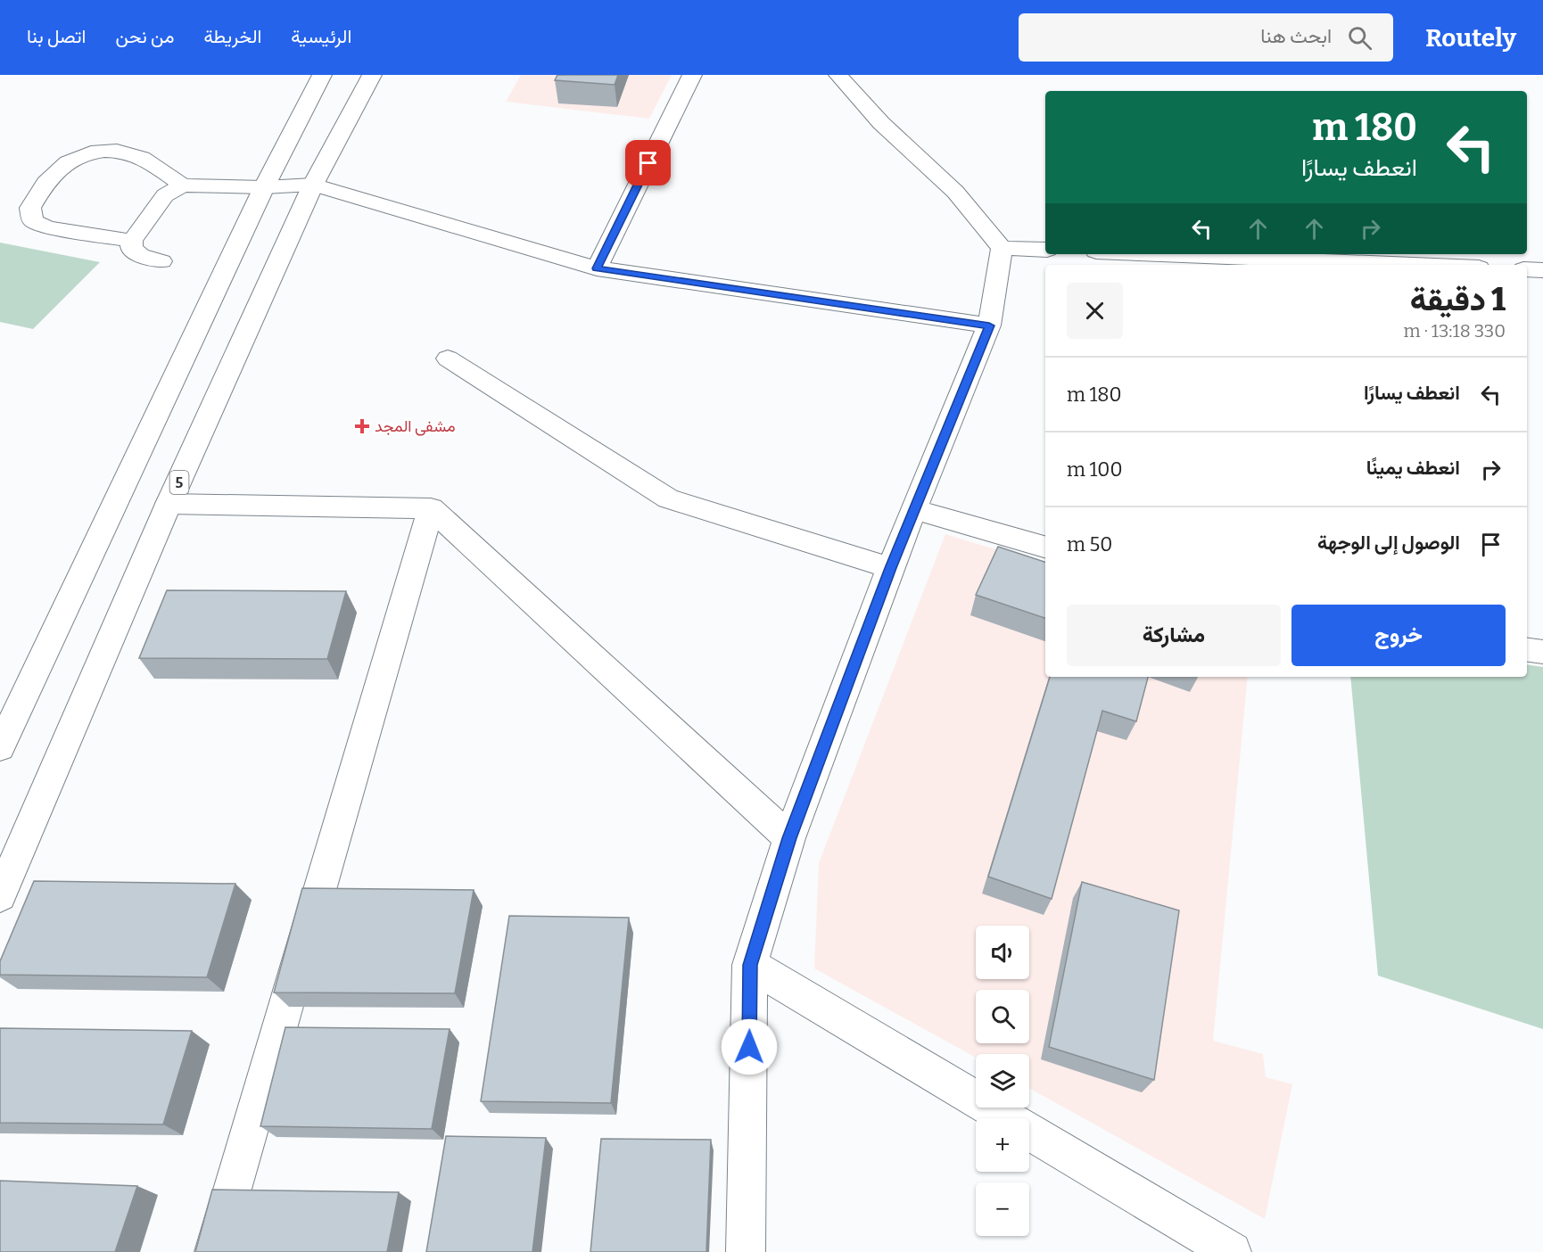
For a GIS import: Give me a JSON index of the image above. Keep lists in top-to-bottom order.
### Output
{
  "streets": {
    "street": ["5"]
  },
  "places": {
    "health": ["مشفى المجد"]
  },
  "page": {
    "header": "Routely",
    "search": "ابحث هنا",
    "nav": [
      "الرئيسية",
      "الخريطة",
      "من نحن",
      "اتصل بنا"
    ],
    "turn": ["180 m", "انعطف يسارًا"],
    "heading": ["1 دقيقة", "330 m · 13:18"],
    "list": [
      {
        "name": "انعطف يسارًا",
        "value": "180 m"
      },
      {
        "name": "انعطف يمينًا",
        "value": "100 m"
      },
      {
        "name": "الوصول إلى الوجهة",
        "value": "50 m"
      }
    ],
    "buttons": ["خروج", "مشاركة"],
    "map_buttons": ["+", "−"]
  }
}
